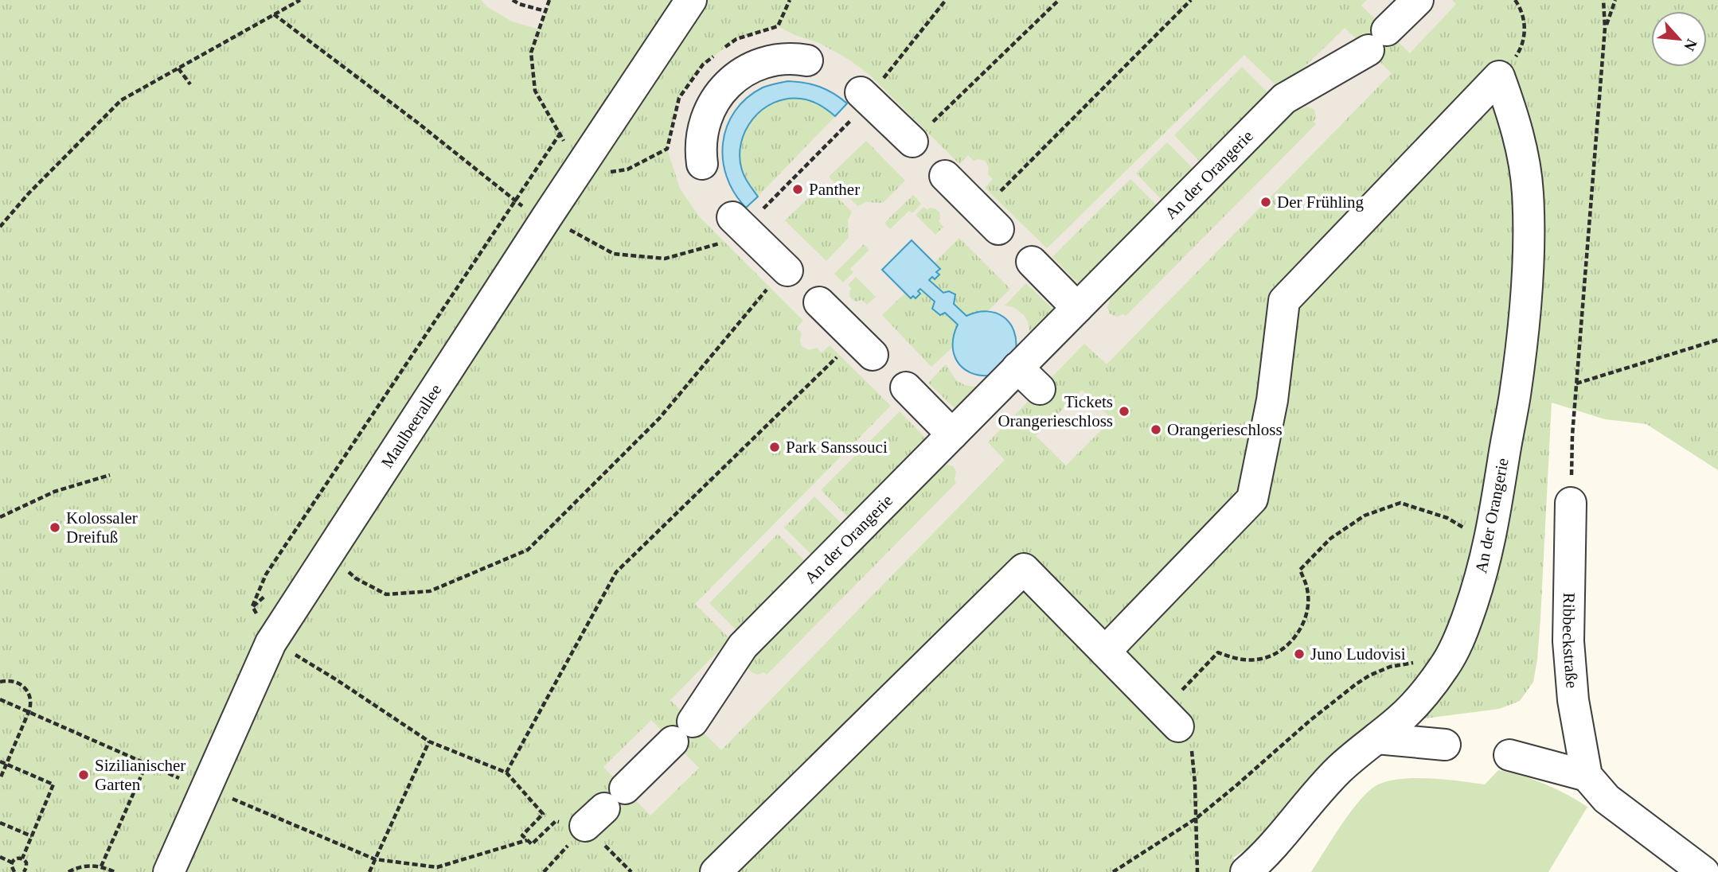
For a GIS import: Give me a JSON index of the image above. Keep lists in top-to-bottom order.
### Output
{
  "streets": {
    "street": ["An der Orangerie", "Maulbeerallee", "Ribbeckstraße"]
  },
  "places": [
    "Panther",
    "Der Frühling",
    "Tickets Orangerieschloss",
    "Orangerieschloss",
    "Park Sanssouci",
    "Kolossaler Dreifuß",
    "Juno Ludovisi",
    "Sizilianischer Garten"
  ],
  "north": "bottom right"
}
